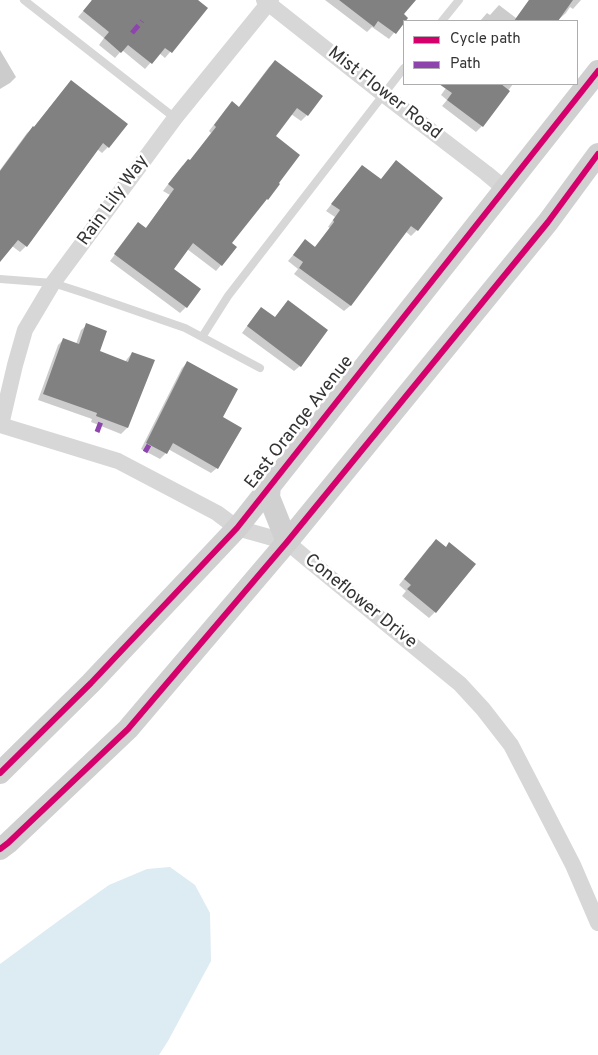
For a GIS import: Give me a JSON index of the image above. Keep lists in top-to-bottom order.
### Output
{
  "streets": {
    "street": [
      "Mist Flower Road",
      "Rain Lily Way",
      "East Orange Avenue",
      "Coneflower Drive"
    ]
  },
  "crossings": [
    ["Mist Flower Road", "Rain Lily Way"],
    ["Mist Flower Road", "East Orange Avenue"],
    ["Rain Lily Way", "Coneflower Drive"],
    ["East Orange Avenue", "Coneflower Drive"]
  ],
  "legend": ["Cycle path", "Path"]
}
